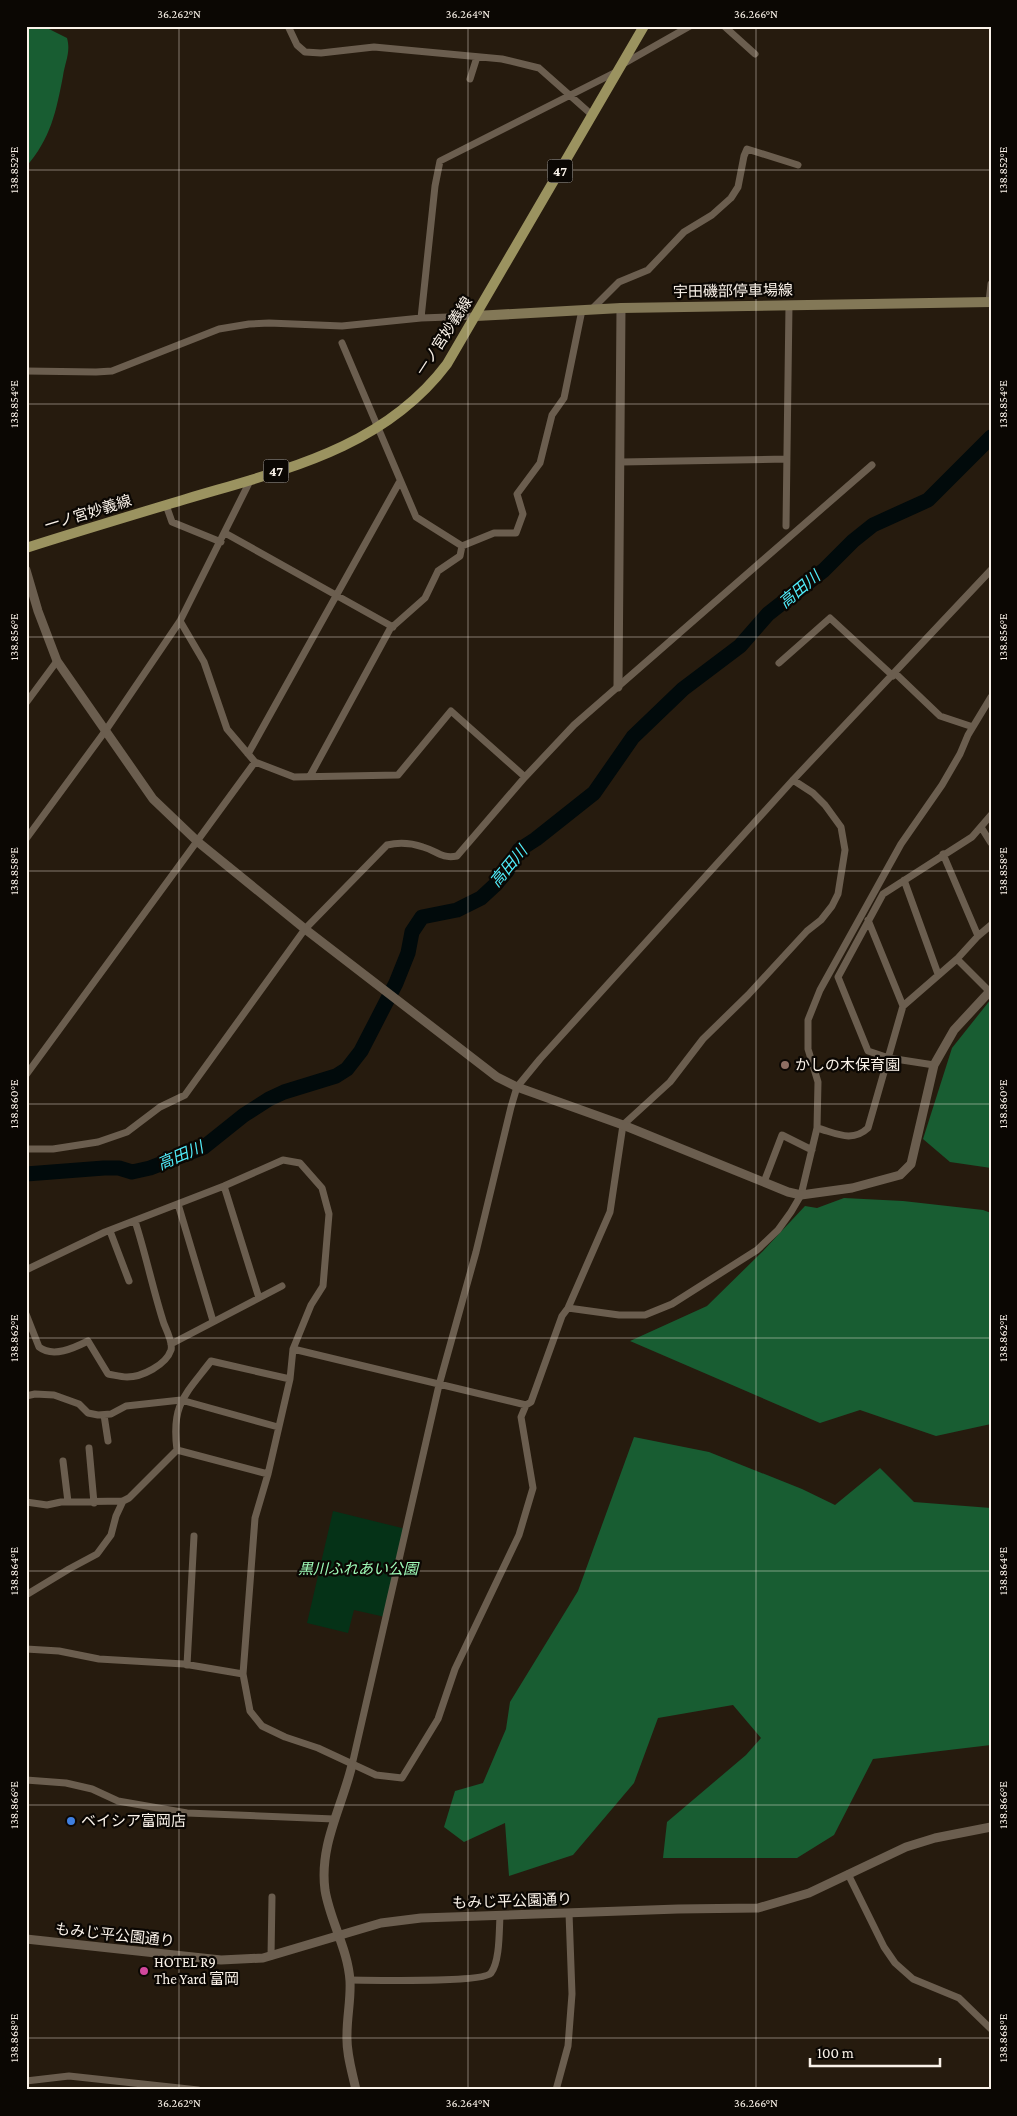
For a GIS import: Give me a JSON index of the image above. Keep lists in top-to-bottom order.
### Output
{
  "streets": {
    "main road": ["47", "宇田磯部停車場線", "一ノ宮妙義線"],
    "street": ["もみじ平公園通り"]
  },
  "crossings": [
    ["宇田磯部停車場線", "一ノ宮妙義線"]
  ],
  "water": ["高田川"],
  "parks": ["黒川ふれあい公園"],
  "places": ["かしの木保育園", "ベイシア富岡店", "HOTEL R9 The Yard 富岡"],
  "scale_bar": "100 m",
  "coordinates": [
    "36.262°N",
    "36.264°N",
    "36.266°N",
    "138.852°E",
    "138.854°E",
    "138.856°E",
    "138.858°E",
    "138.860°E",
    "138.862°E",
    "138.864°E",
    "138.866°E",
    "138.868°E"
  ]
}
